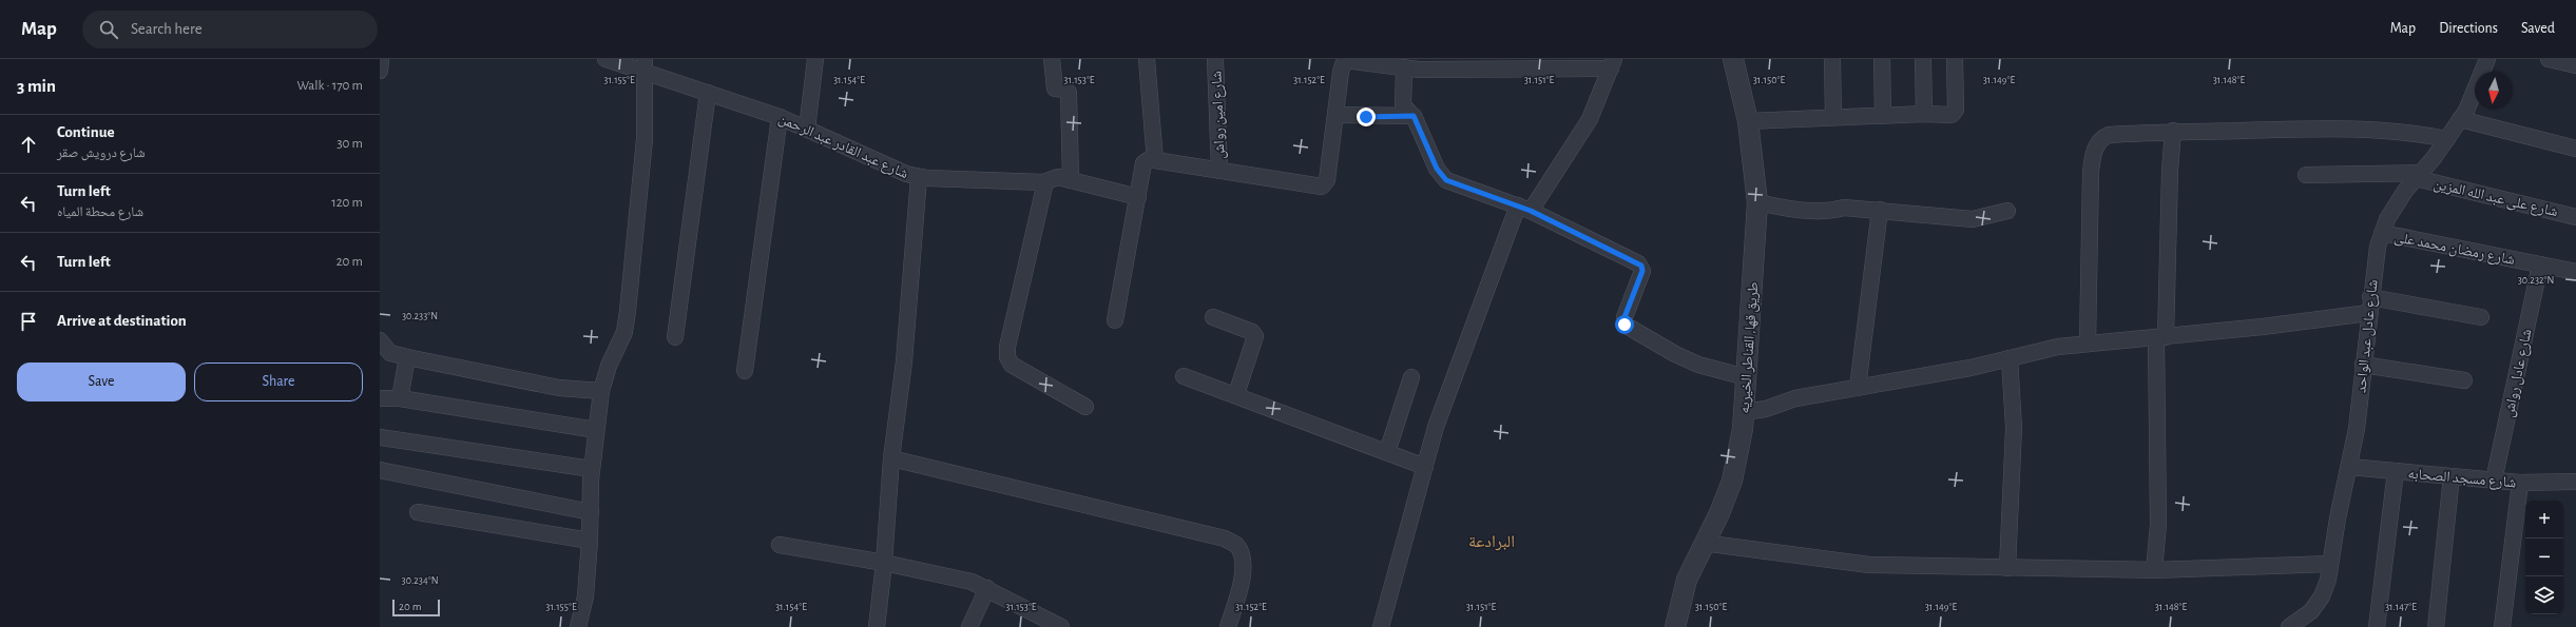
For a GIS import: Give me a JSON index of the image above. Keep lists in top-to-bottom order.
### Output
{
  "streets": {
    "street": [
      "شارع امين رواش",
      "شارع عبد القادر عبد الرحمن",
      "شارع على عبد الله المزين",
      "شارع رمضان محمد على",
      "شارع عادل عبد الواحد",
      "طريق قها, القناطر الخيريه",
      "شارع عادل رواش",
      "شارع مسجد الصحابه"
    ]
  },
  "crossings": [
    ["شارع على عبد الله المزين", "شارع عادل عبد الواحد"],
    ["شارع رمضان محمد على", "شارع عادل عبد الواحد"],
    ["شارع رمضان محمد على", "شارع عادل رواش"],
    ["شارع عادل عبد الواحد", "شارع مسجد الصحابه"],
    ["شارع عادل رواش", "شارع مسجد الصحابه"]
  ],
  "districts": ["البرادعة"],
  "scale_bar": "20 m",
  "north": "bottom",
  "page": {
    "header": "Map",
    "search": "Search here",
    "nav": ["Map", "Directions", "Saved"],
    "heading": ["3 min", "Walk · 170 m"],
    "list": [
      ["Continue", "شارع درويش صقر", "30 m"],
      ["Turn left", "شارع محطة المياه", "120 m"],
      ["Turn left", "20 m"],
      "Arrive at destination"
    ],
    "buttons": ["Save", "Share"],
    "map_buttons": ["+", "−"],
    "scale": "20 m"
  },
  "coordinates": [
    "31.155°E",
    "31.154°E",
    "31.153°E",
    "31.152°E",
    "31.151°E",
    "31.150°E",
    "31.149°E",
    "31.148°E",
    "30.232°N",
    "30.233°N",
    "30.234°N",
    "31.147°E"
  ]
}
